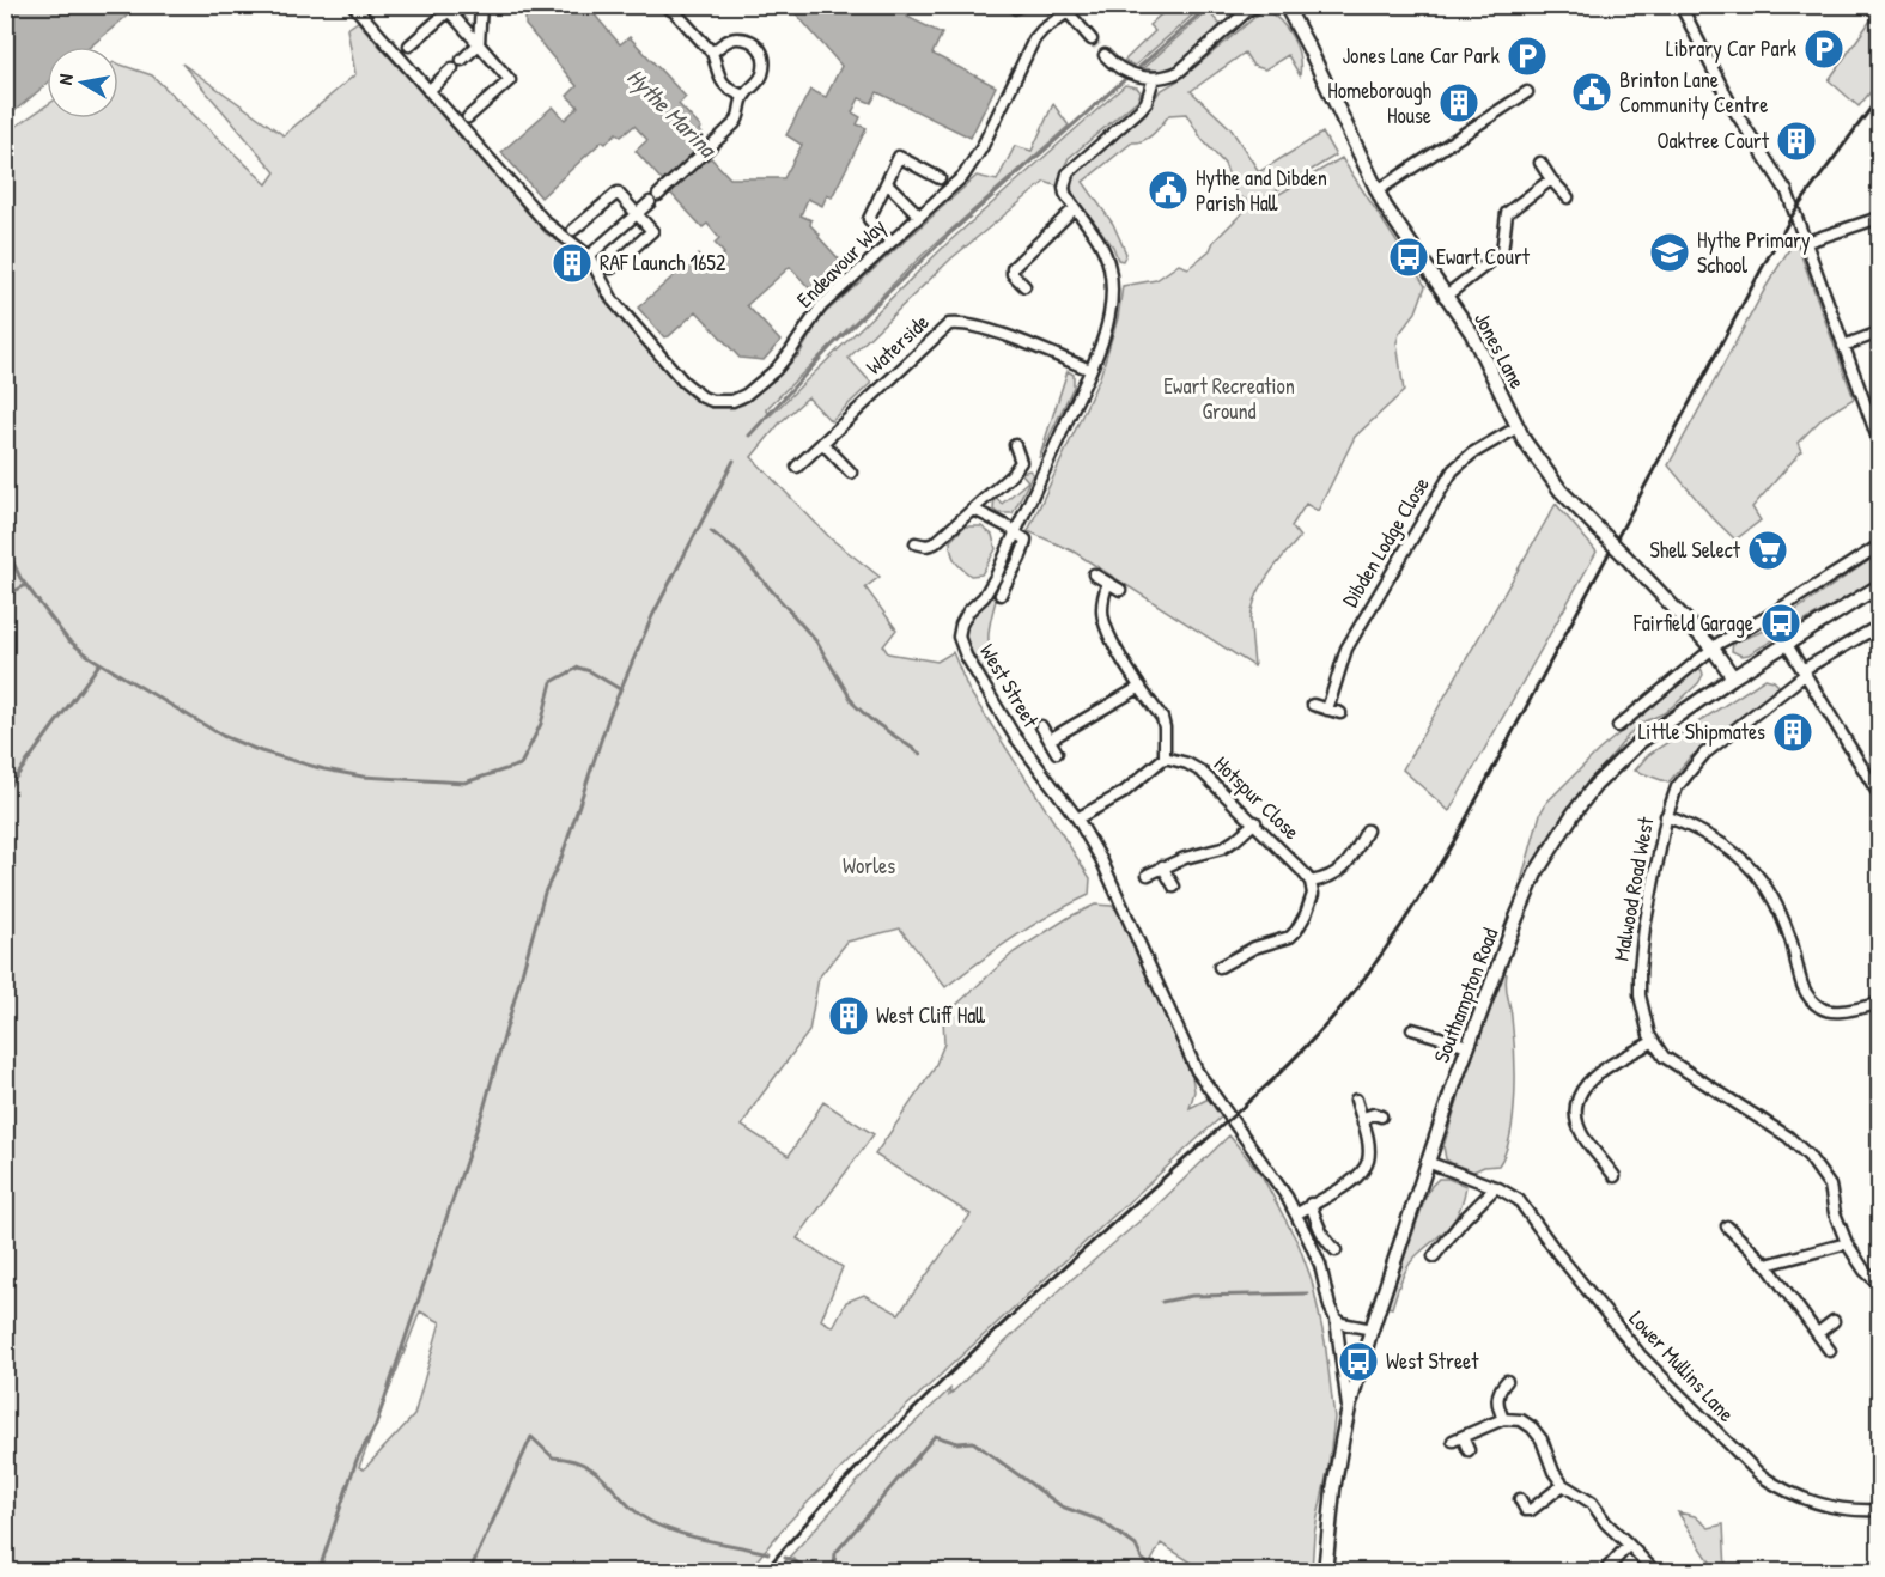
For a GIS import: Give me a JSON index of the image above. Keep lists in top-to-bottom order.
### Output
{
  "streets": {
    "street": [
      "Endeavour Way",
      "Waterside",
      "Jones Lane",
      "Dibden Lodge Close",
      "West Street",
      "Hotspur Close",
      "Malwood Road West",
      "Southampton Road",
      "Lower Mullins Lane"
    ]
  },
  "crossings": [
    ["Waterside", "West Street"],
    ["Jones Lane", "Dibden Lodge Close"],
    ["Jones Lane", "Southampton Road"],
    ["West Street", "Southampton Road"],
    ["Southampton Road", "Lower Mullins Lane"]
  ],
  "water": ["Hythe Marina"],
  "parks": ["Ewart Recreation Ground", "Worles"],
  "places": {
    "parking": ["Library Car Park", "Jones Lane Car Park"],
    "public building": ["Brinton Lane Community Centre", "Hythe and Dibden Parish Hall"],
    "building": [
      "Homeborough House",
      "Oaktree Court",
      "RAF Launch 1652",
      "Little Shipmates",
      "West Cliff Hall"
    ],
    "school or university": ["Hythe Primary School"],
    "bus stop": ["Ewart Court", "Fairfield Garage", "West Street"],
    "supermarket": ["Shell Select"]
  },
  "north": "left"
}
